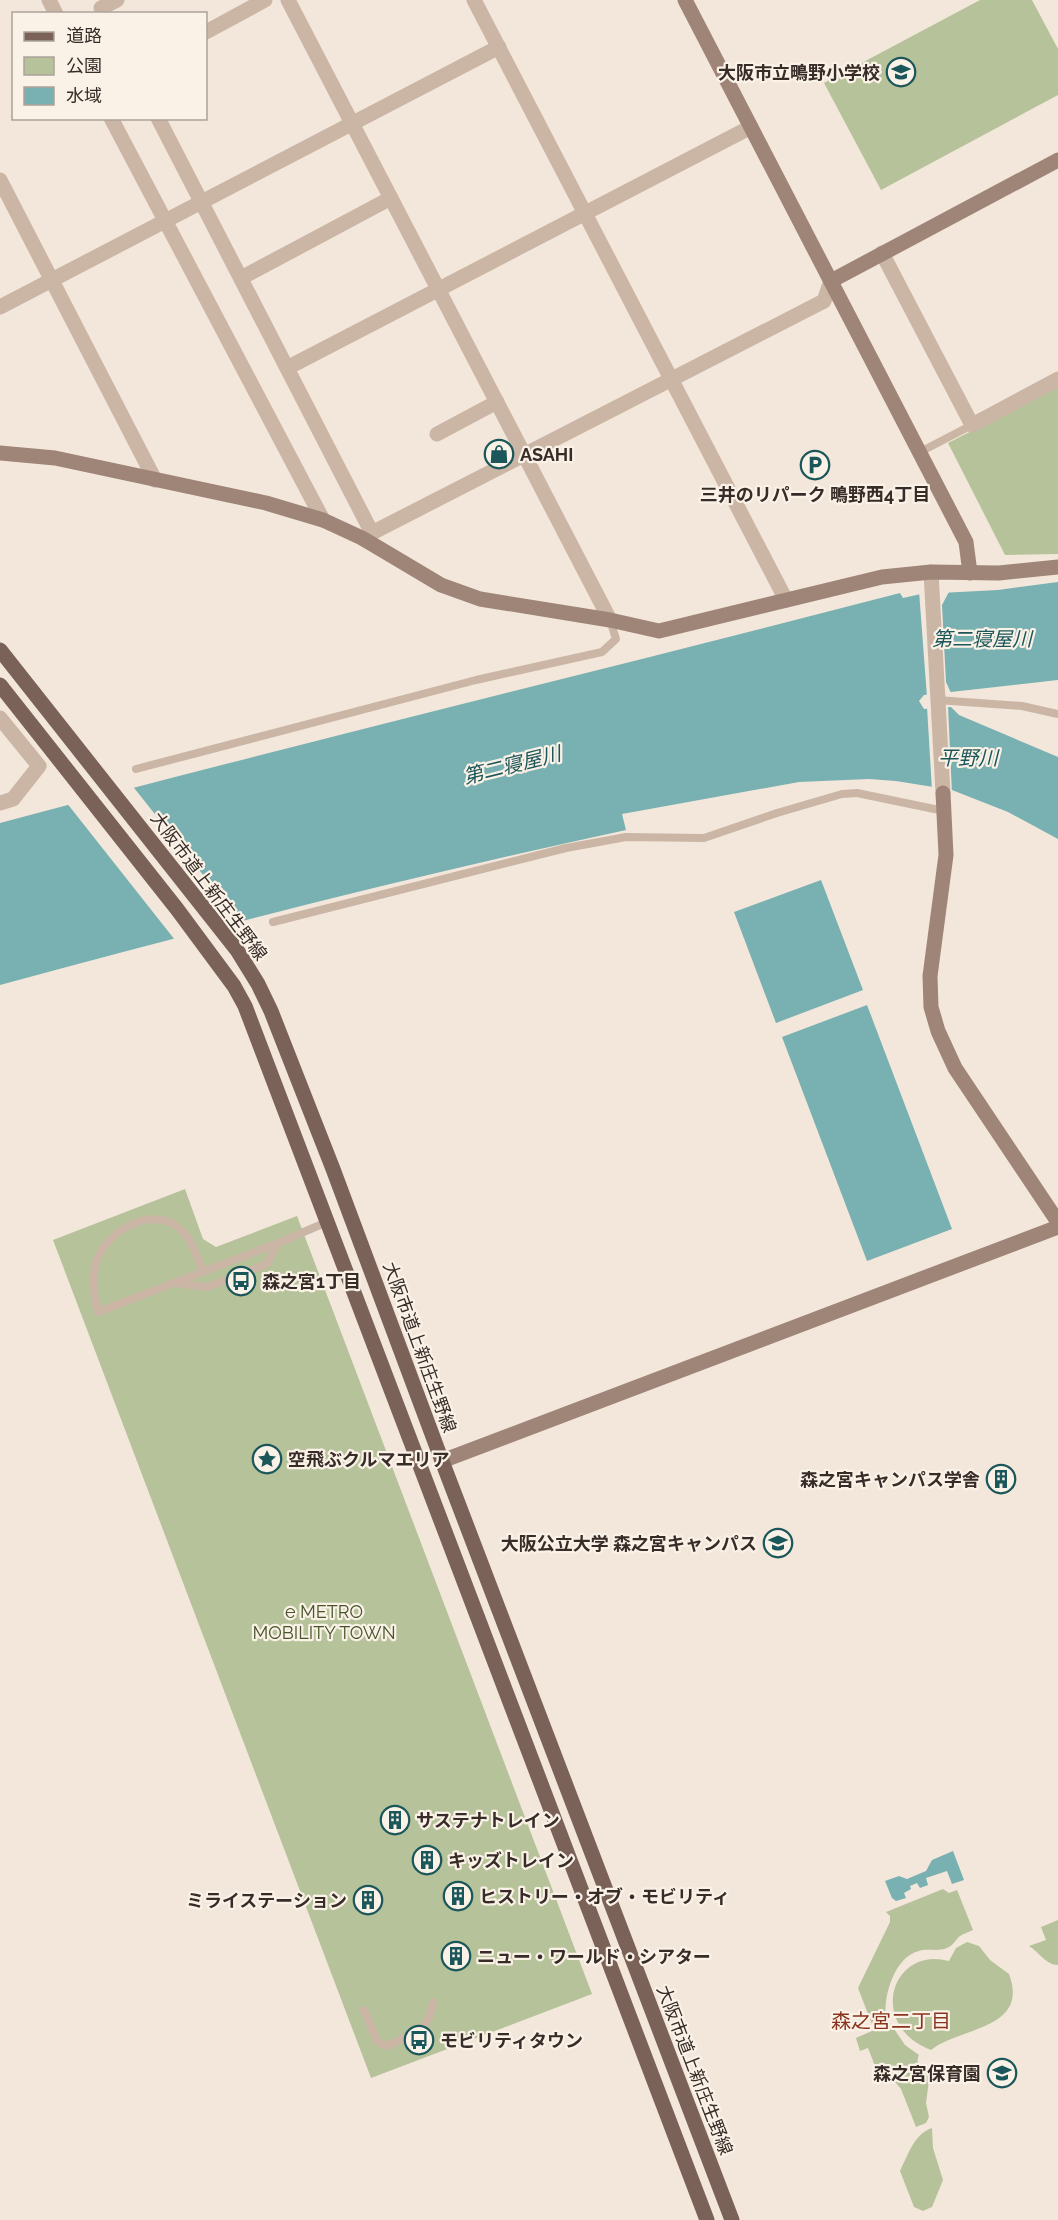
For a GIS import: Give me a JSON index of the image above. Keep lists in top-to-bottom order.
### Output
{
  "streets": {
    "main road": ["大阪市道上新庄生野線"]
  },
  "districts": ["森之宮二丁目"],
  "water": ["第二寝屋川", "平野川"],
  "parks": ["e METRO MOBILITY TOWN"],
  "places": {
    "school or university": ["大阪市立鴫野小学校", "大阪公立大学 森之宮キャンパス", "森之宮保育園"],
    "shop": ["ASAHI"],
    "parking": ["三井のリパーク 鴫野西4丁目"],
    "bus stop": ["森之宮1丁目", "モビリティタウン"],
    "place": ["空飛ぶクルマエリア"],
    "building": [
      "森之宮キャンパス学舎",
      "サステナトレイン",
      "キッズトレイン",
      "ヒストリー・オブ・モビリティ",
      "ミライステーション",
      "ニュー・ワールド・シアター"
    ]
  },
  "legend": ["道路", "公園", "水域"]
}
